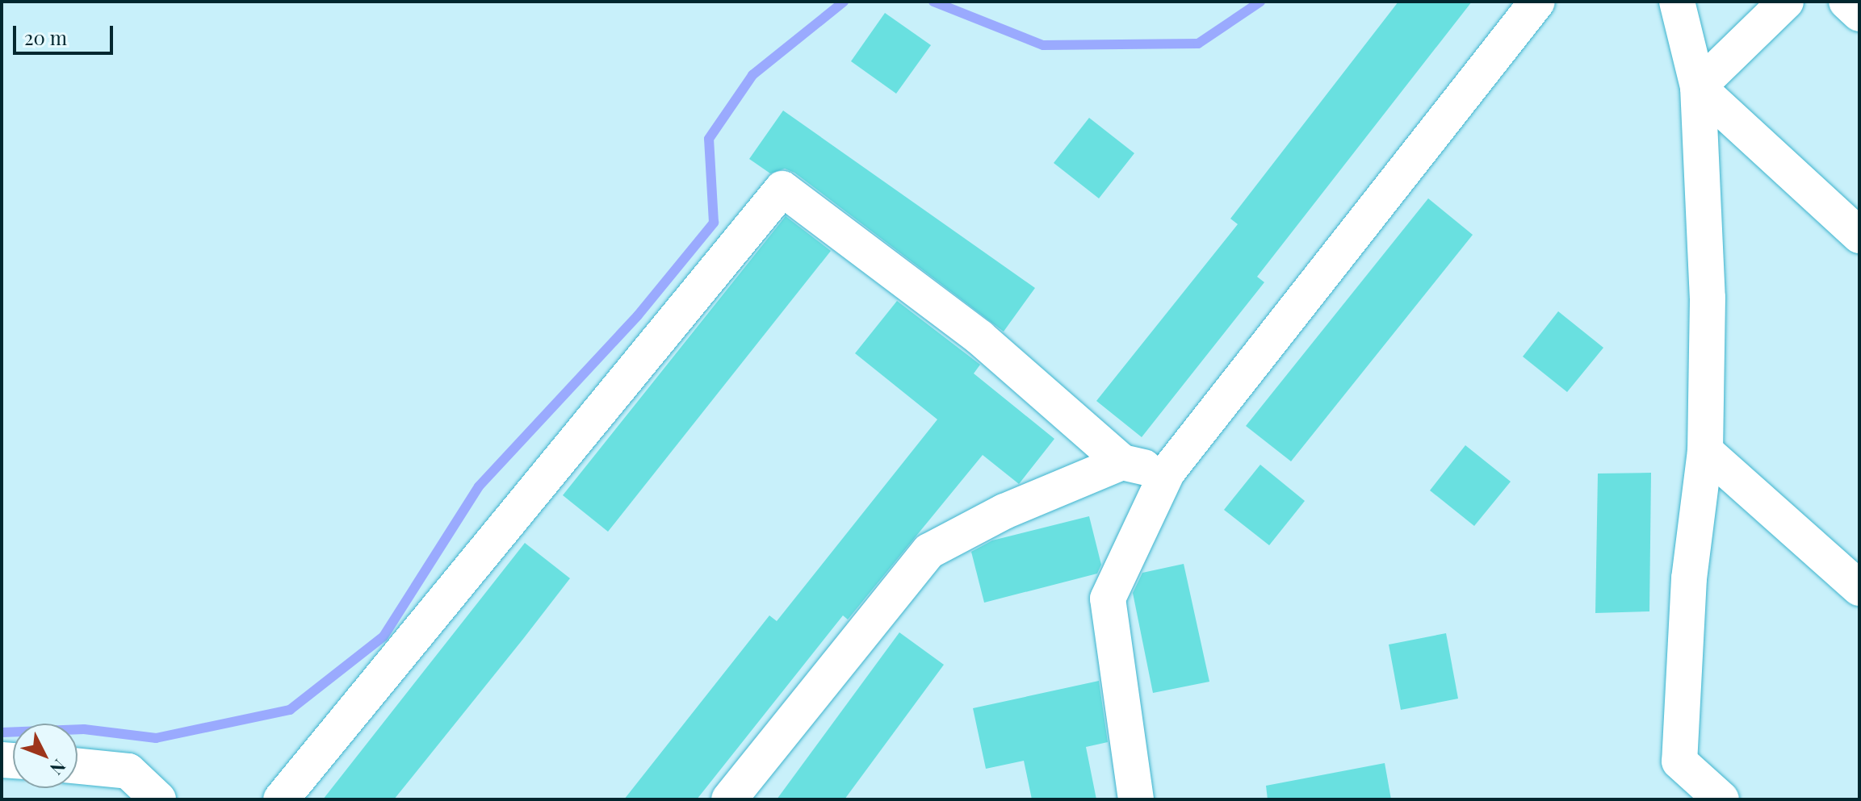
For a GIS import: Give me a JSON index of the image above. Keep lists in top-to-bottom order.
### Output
{
  "scale_bar": "20 m",
  "north": "bottom right"
}
